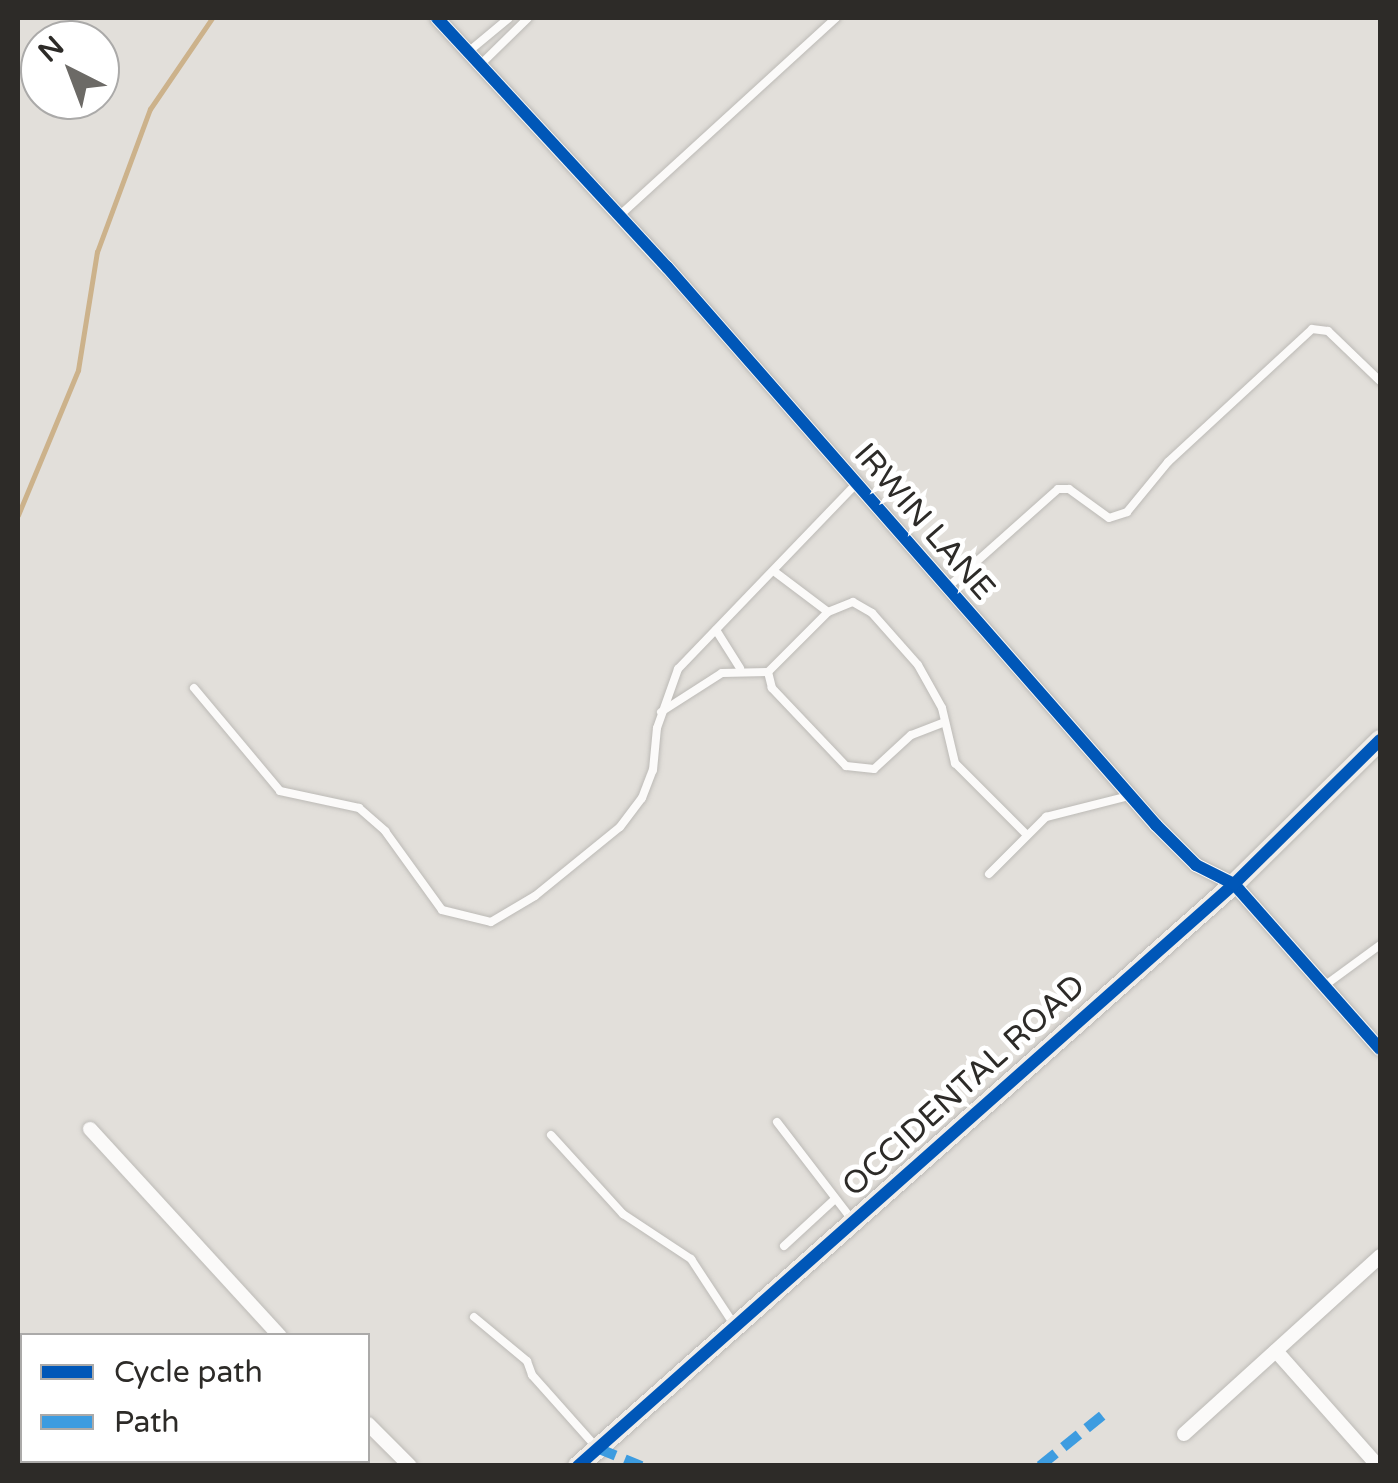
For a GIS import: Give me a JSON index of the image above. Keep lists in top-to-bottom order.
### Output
{
  "streets": {
    "street": ["IRWIN LANE", "OCCIDENTAL ROAD"]
  },
  "crossings": [
    ["IRWIN LANE", "OCCIDENTAL ROAD"]
  ],
  "legend": ["Cycle path", "Path"],
  "north": "top left"
}
